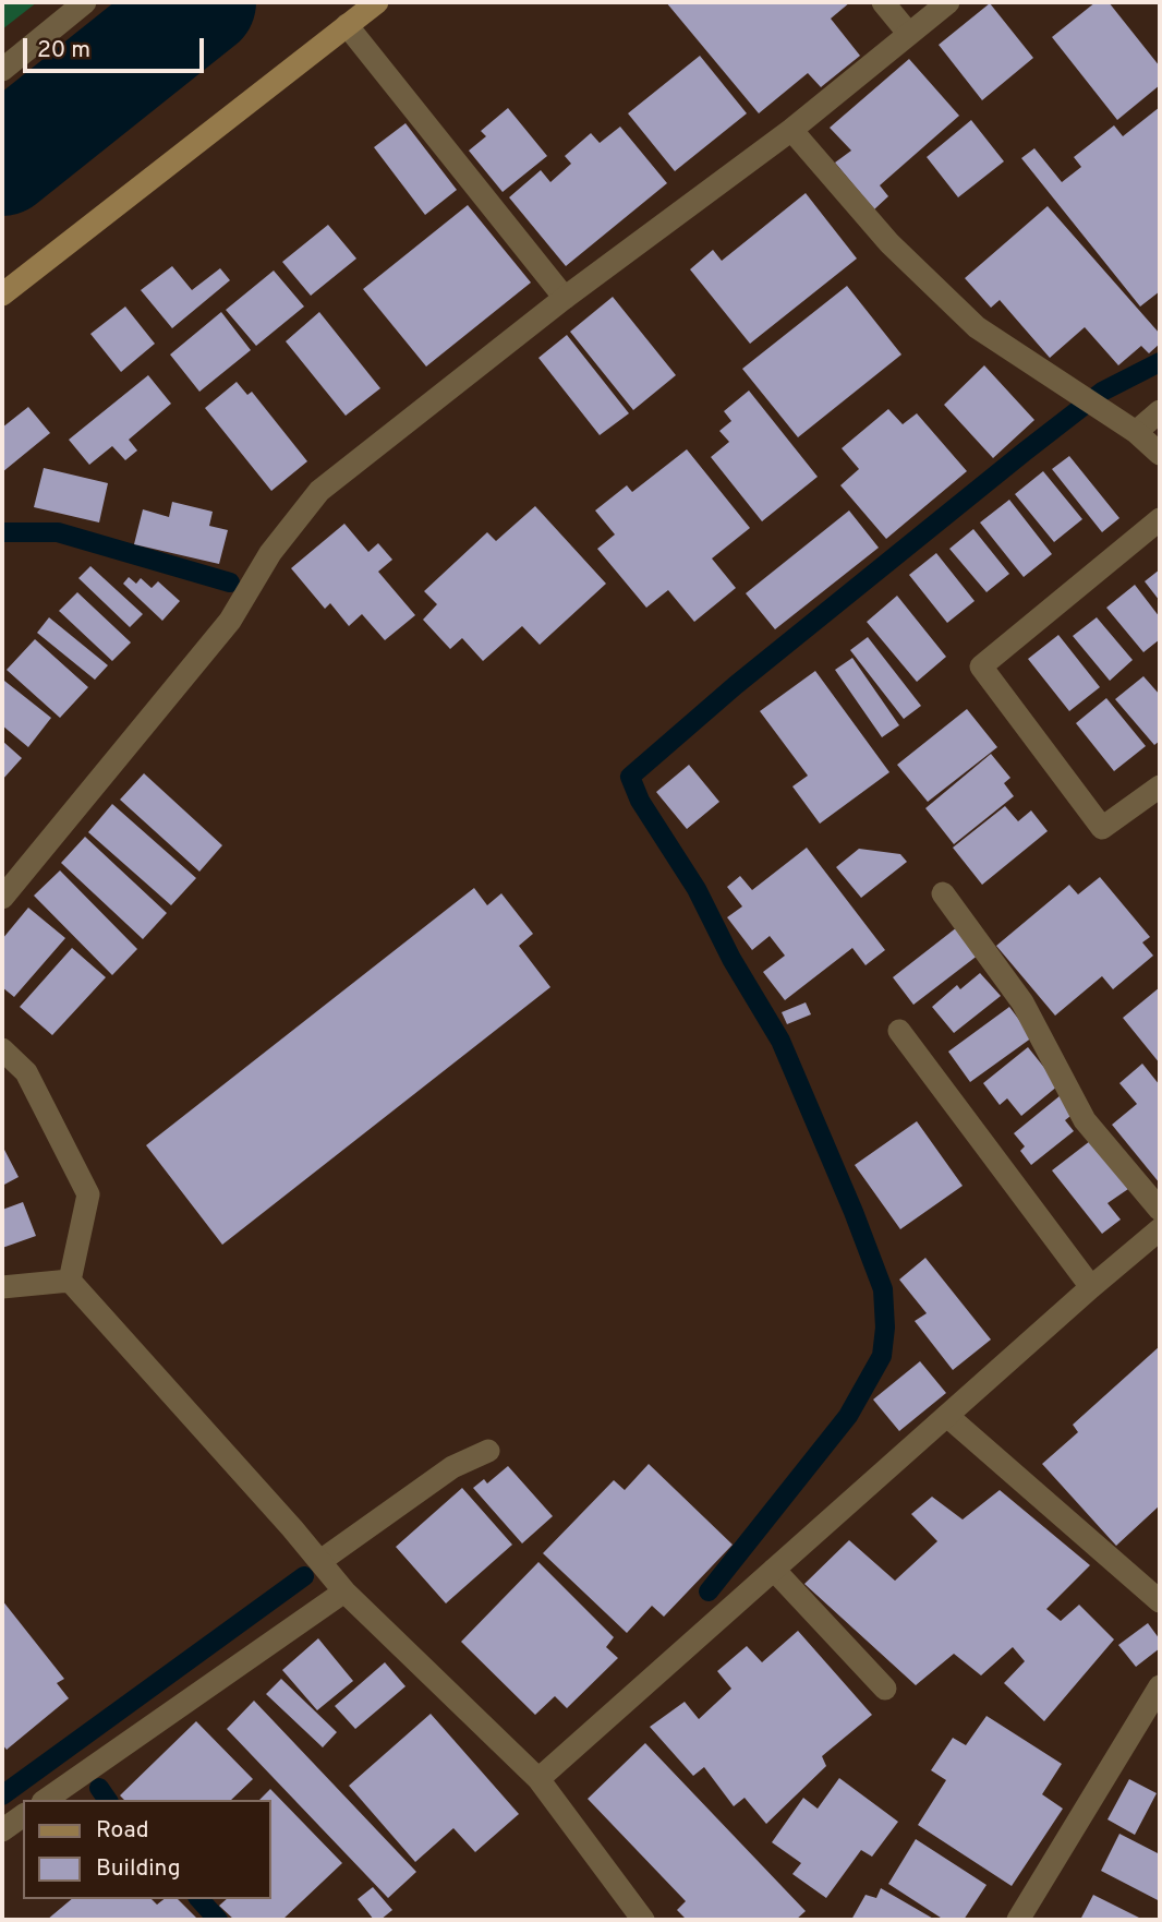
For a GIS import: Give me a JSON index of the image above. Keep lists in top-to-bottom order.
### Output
{
  "legend": ["Road", "Building"],
  "scale_bar": "20 m"
}
